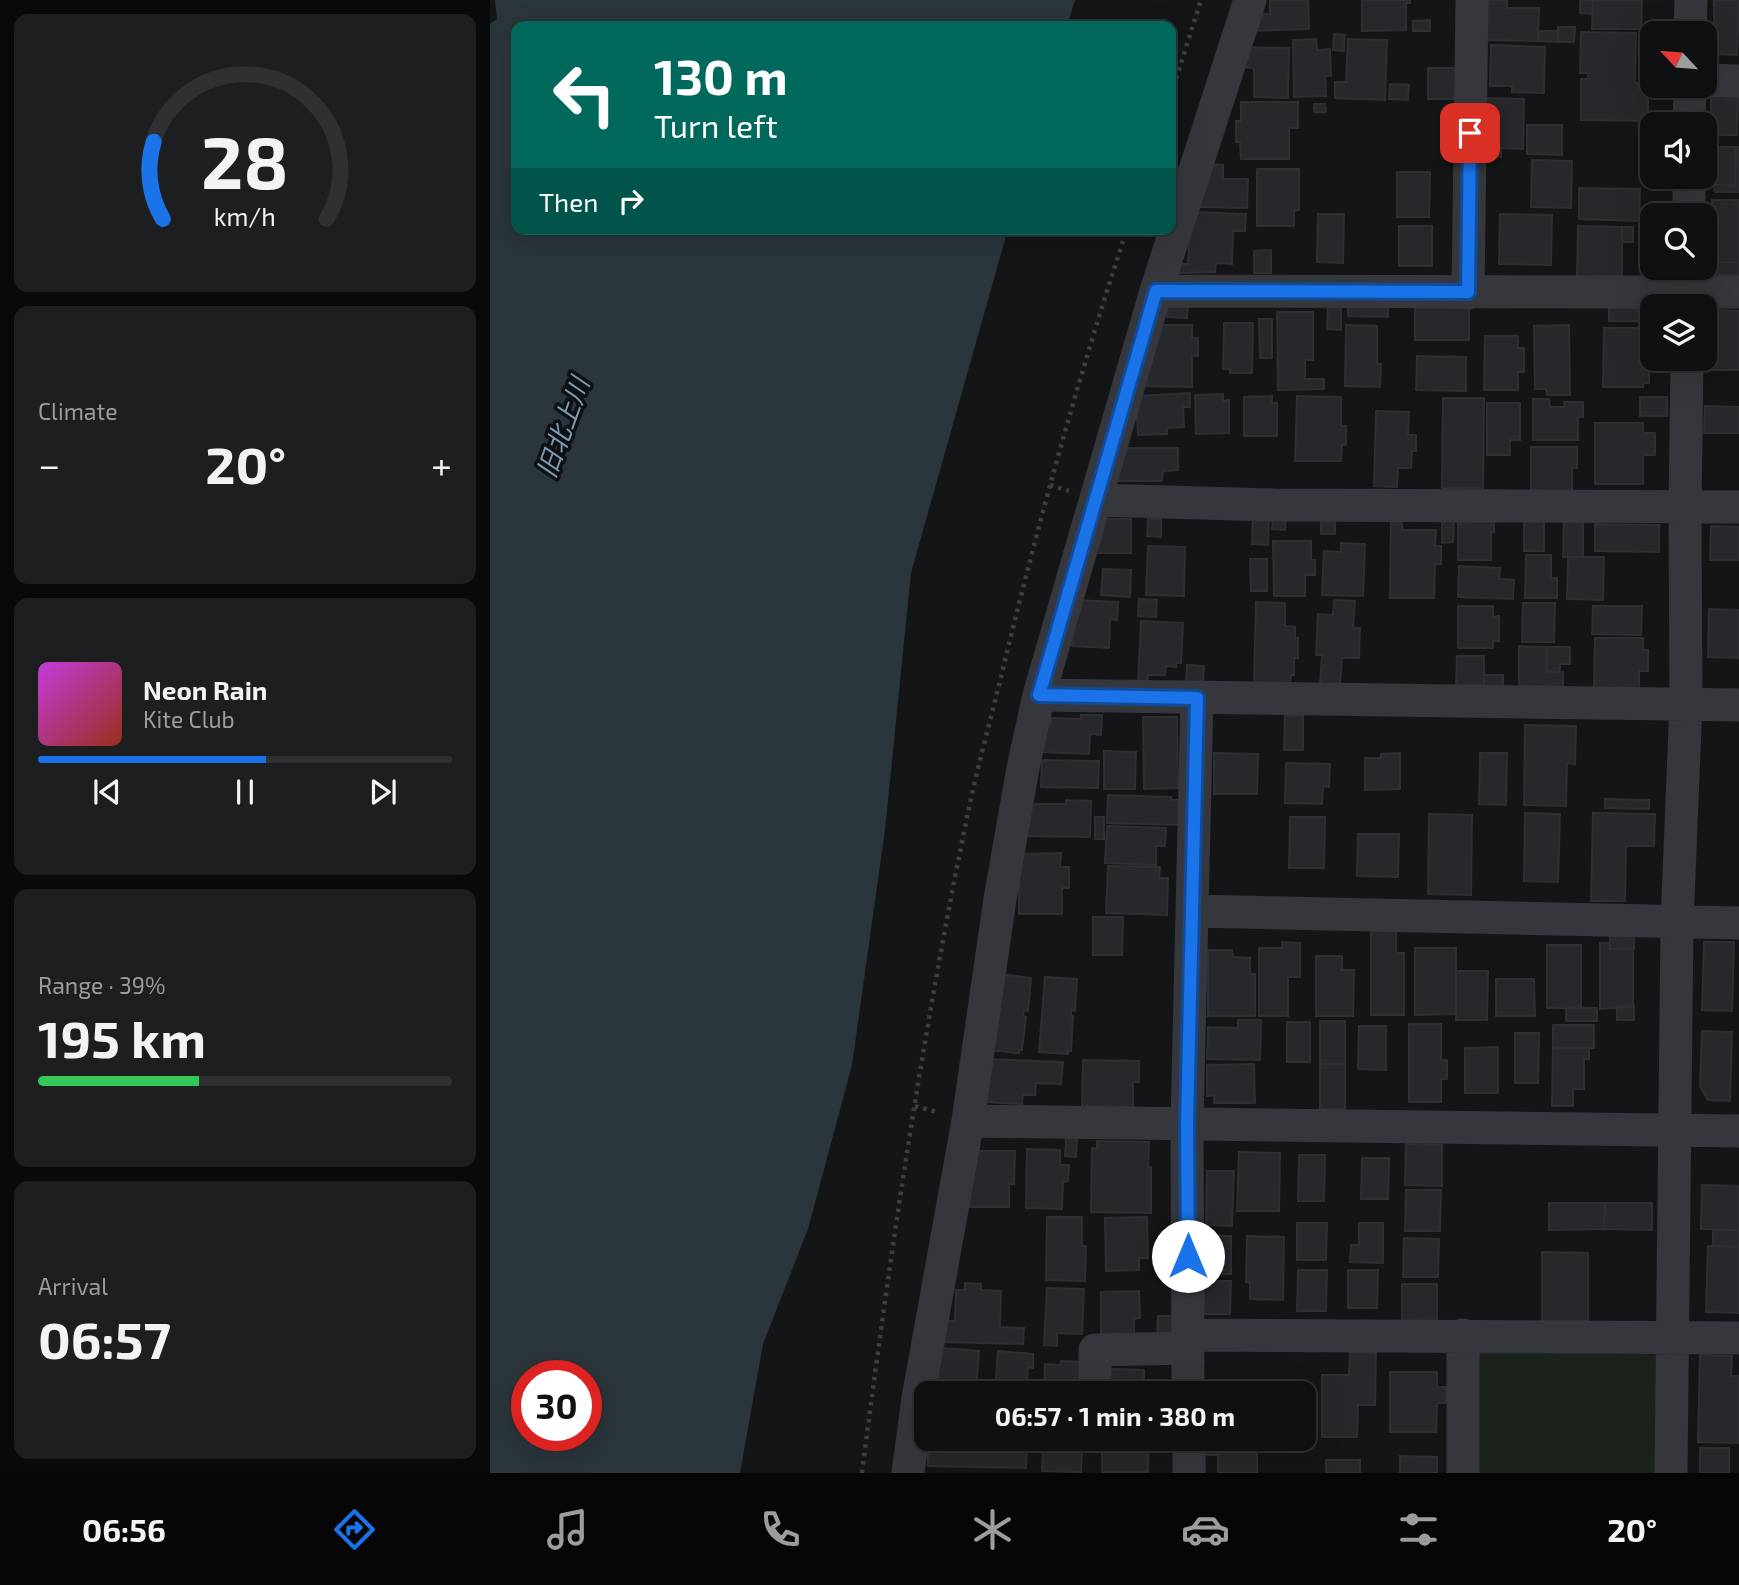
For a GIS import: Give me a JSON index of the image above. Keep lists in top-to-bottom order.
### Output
{
  "water": ["旧北上川"],
  "north": "top left",
  "page": {
    "turn": ["130 m", "Turn left"],
    "then": "Then",
    "tile": [
      "Climate",
      ["Range · 39%", "195 km"],
      ["Arrival", "06:57"]
    ],
    "heat": ["−", "20°", "+"],
    "song": ["Neon Rain", "Kite Club"],
    "limit": "30",
    "trip": "06:57 · 1 min · 380 m",
    "tabs": ["06:56", "20°"],
    "gauge": ["28", "km/h"]
  }
}
